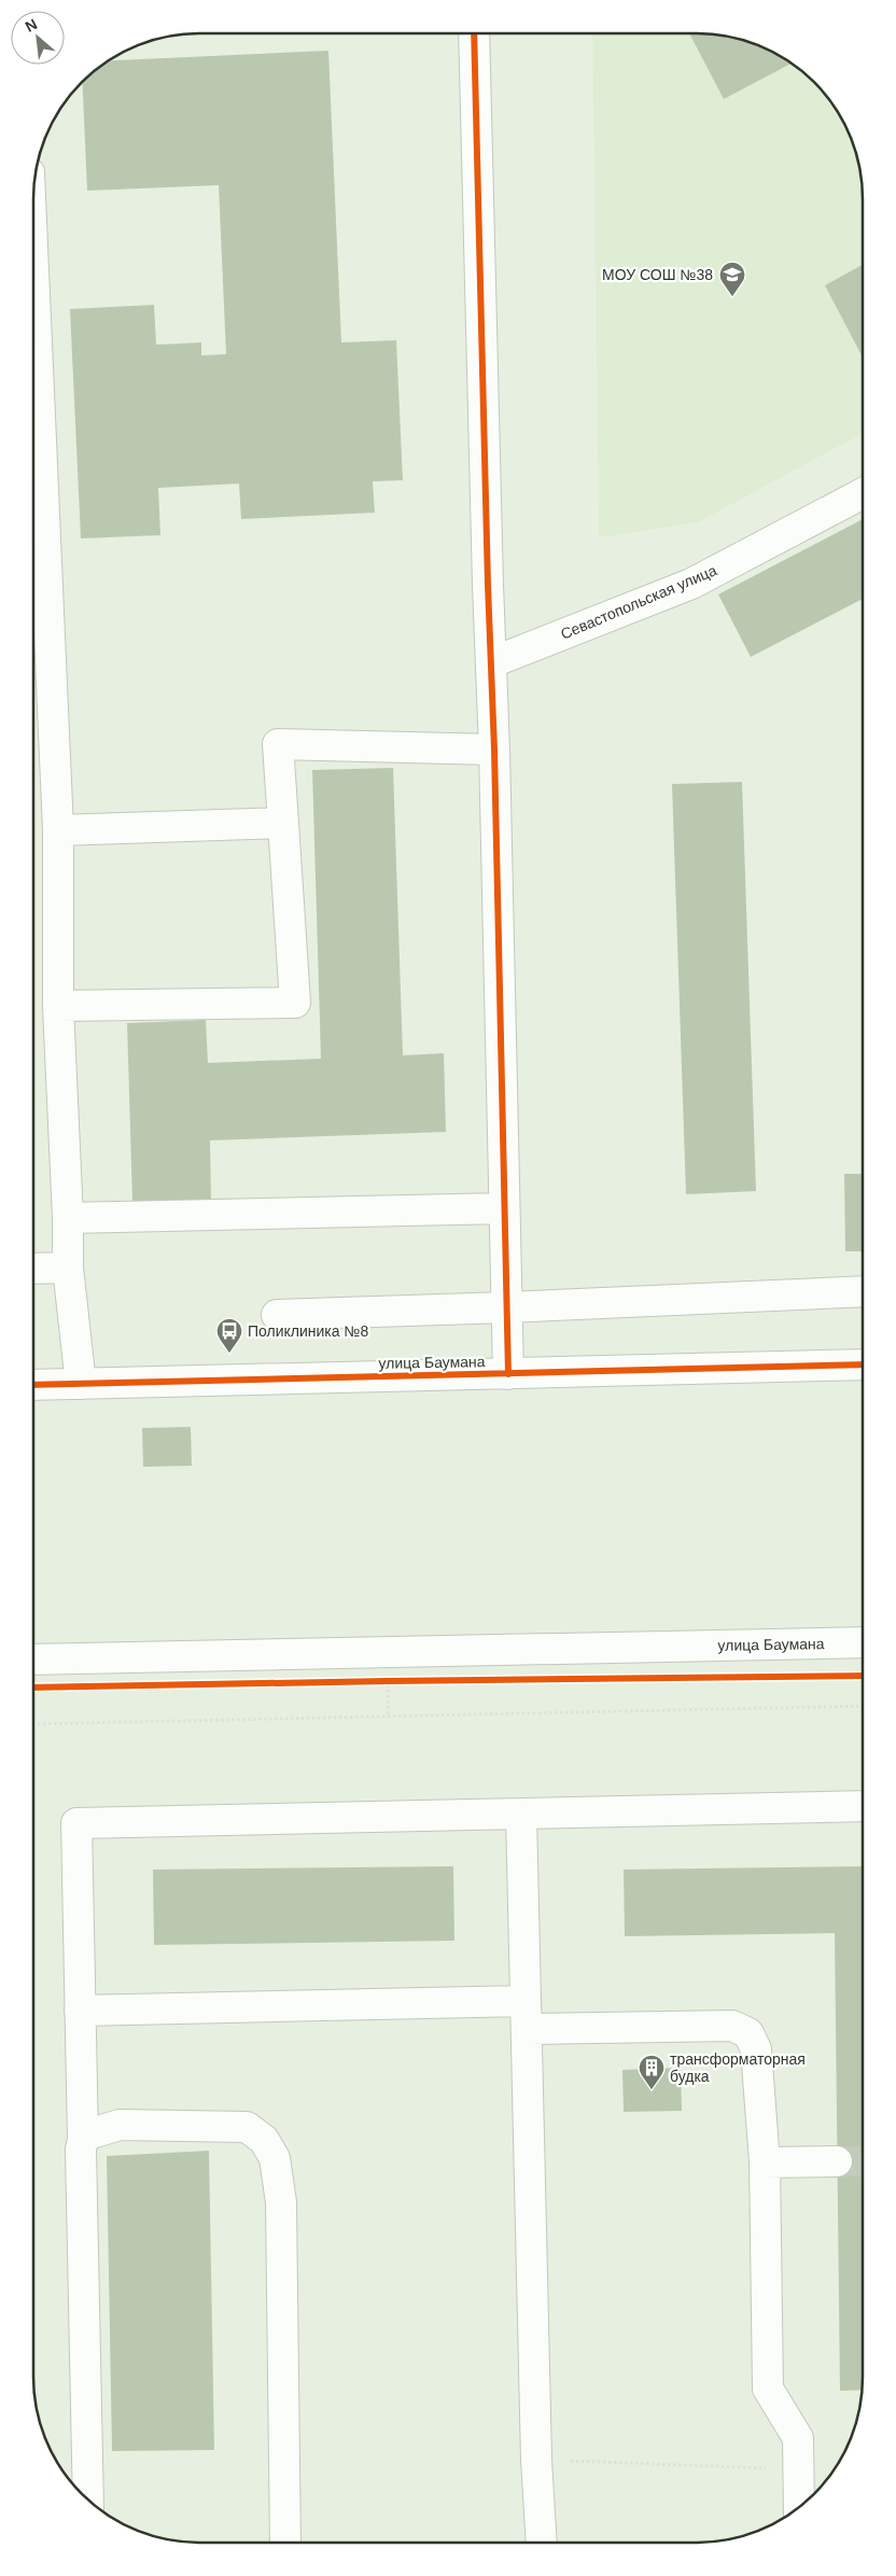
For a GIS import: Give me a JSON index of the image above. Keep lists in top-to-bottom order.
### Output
{
  "streets": {
    "street": ["Севастопольская улица", "улица Баумана"]
  },
  "places": {
    "school or university": ["МОУ СОШ №38"],
    "bus stop": ["Поликлиника №8"],
    "building": ["трансформаторная будка"]
  },
  "north": "top left"
}
